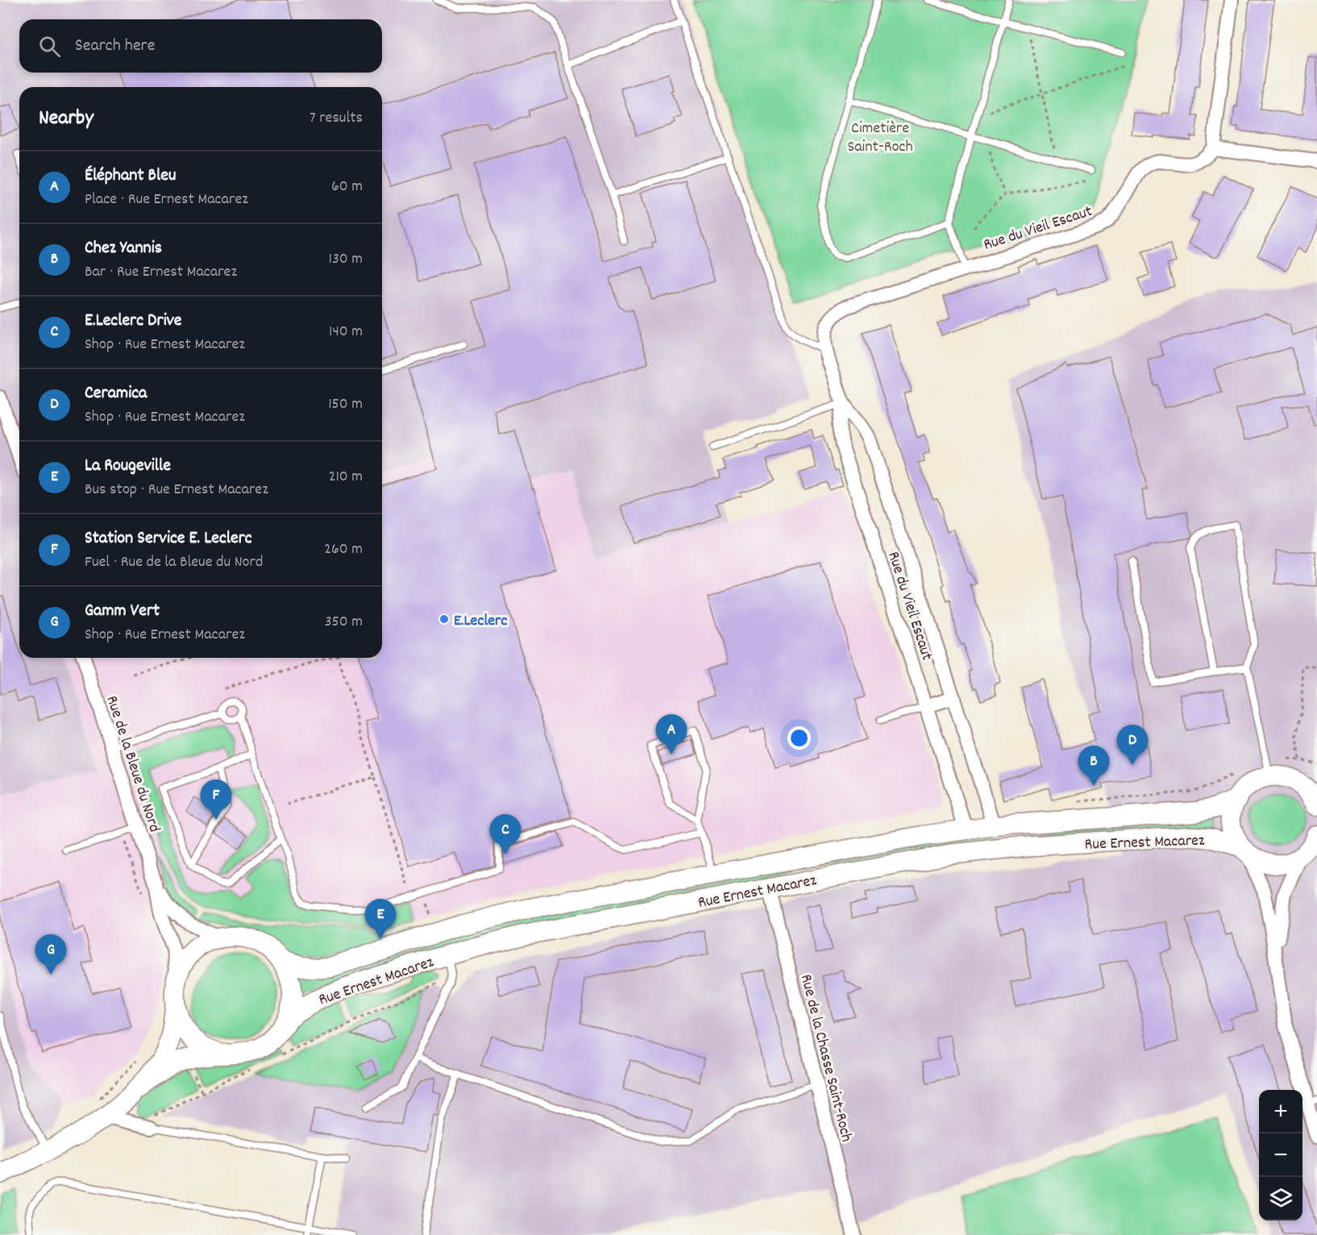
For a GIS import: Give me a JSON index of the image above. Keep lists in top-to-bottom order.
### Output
{
  "streets": {
    "main road": ["Rue Ernest Macarez"],
    "street": ["Rue du Vieil Escaut", "Rue de la Bleue du Nord", "Rue de la Chasse Saint-Roch"]
  },
  "crossings": [
    ["Rue du Vieil Escaut", "Rue Ernest Macarez"],
    ["Rue de la Bleue du Nord", "Rue Ernest Macarez"],
    ["Rue Ernest Macarez", "Rue de la Chasse Saint-Roch"]
  ],
  "parks": ["Cimetière Saint-Roch"],
  "places": ["E.Leclerc"],
  "page": {
    "search": "Search here",
    "heading": ["Nearby", "7 results"],
    "list": [
      {
        "mark": "A",
        "name": "Éléphant Bleu",
        "note": "Place · Rue Ernest Macarez",
        "value": "60 m"
      },
      {
        "mark": "B",
        "name": "Chez Yannis",
        "note": "Bar · Rue Ernest Macarez",
        "value": "130 m"
      },
      {
        "mark": "C",
        "name": "E.Leclerc Drive",
        "note": "Shop · Rue Ernest Macarez",
        "value": "140 m"
      },
      {
        "mark": "D",
        "name": "Ceramica",
        "note": "Shop · Rue Ernest Macarez",
        "value": "150 m"
      },
      {
        "mark": "E",
        "name": "La Rougeville",
        "note": "Bus stop · Rue Ernest Macarez",
        "value": "210 m"
      },
      {
        "mark": "F",
        "name": "Station Service E. Leclerc",
        "note": "Fuel · Rue de la Bleue du Nord",
        "value": "260 m"
      },
      {
        "mark": "G",
        "name": "Gamm Vert",
        "note": "Shop · Rue Ernest Macarez",
        "value": "350 m"
      }
    ],
    "pins": [
      "A",
      "D",
      "B",
      "F",
      "C",
      "E",
      "G"
    ],
    "map_buttons": ["+", "−"]
  }
}
